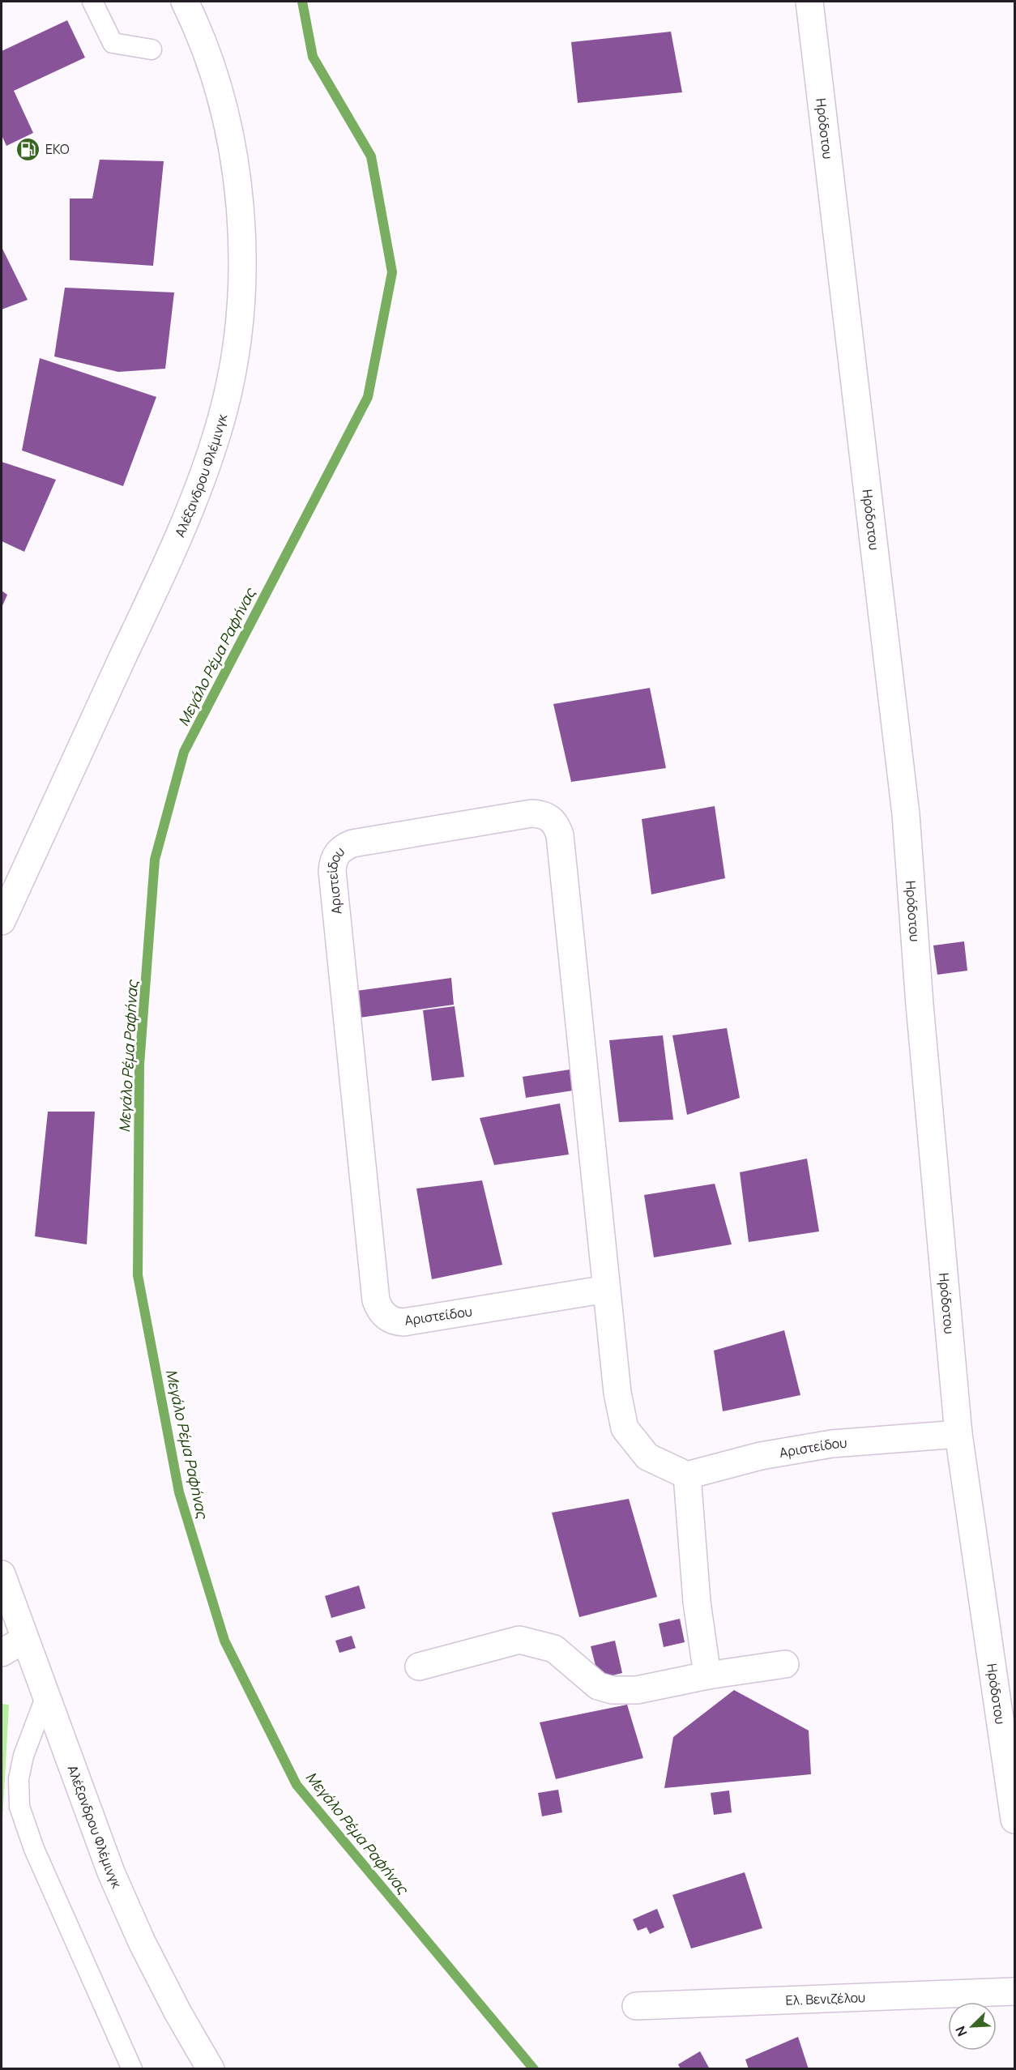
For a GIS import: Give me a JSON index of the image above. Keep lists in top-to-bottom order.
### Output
{
  "streets": {
    "street": [
      "Ηρόδοτου",
      "Αλέξανδρου Φλέμινγκ",
      "Αριστείδου",
      "Ελ. Βενιζέλου"
    ]
  },
  "crossings": [
    ["Ηρόδοτου", "Αριστείδου"]
  ],
  "water": ["Μεγάλο Ρέμα Ραφήνας"],
  "places": {
    "fuel station": ["EKO"]
  },
  "north": "bottom left"
}
